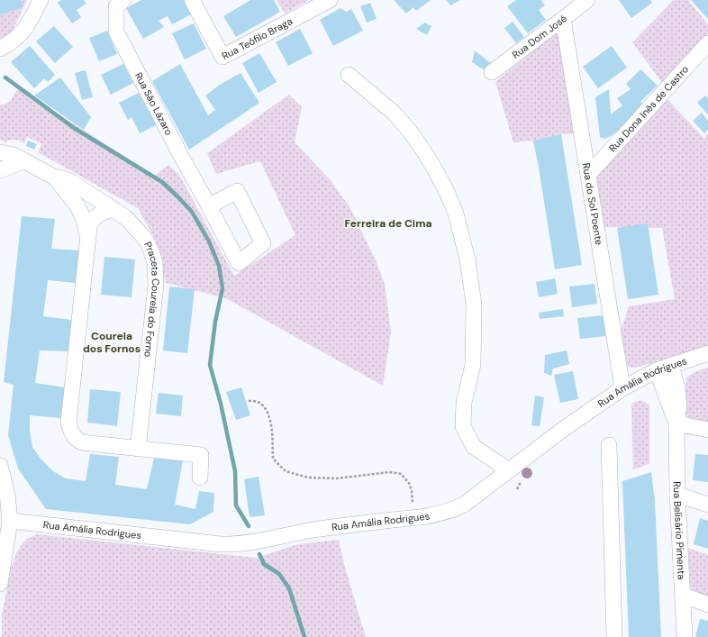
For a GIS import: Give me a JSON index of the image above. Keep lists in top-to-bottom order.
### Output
{
  "streets": {
    "street": [
      "Rua Teófilo Braga",
      "Rua Dom José",
      "Rua São Lázaro",
      "Rua Dona Inês de Castro",
      "Rua do Sol Poente",
      "Praceta Courela do Forno",
      "Rua Amália Rodrigues",
      "Rua Belisário Pimenta"
    ]
  },
  "crossings": [
    ["Rua Dom José", "Rua do Sol Poente"],
    ["Rua Dona Inês de Castro", "Rua do Sol Poente"],
    ["Rua do Sol Poente", "Rua Amália Rodrigues"],
    ["Rua Amália Rodrigues", "Rua Belisário Pimenta"]
  ],
  "districts": ["Ferreira de Cima", "Courela dos Fornos"]
}
